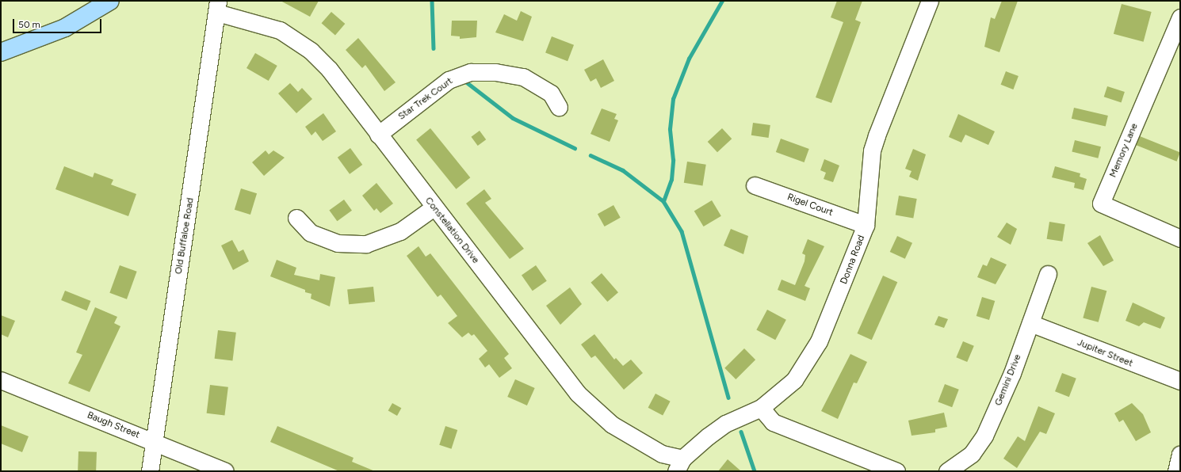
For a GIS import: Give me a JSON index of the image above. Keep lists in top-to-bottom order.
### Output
{
  "streets": {
    "street": [
      "Star Trek Court",
      "Memory Lane",
      "Rigel Court",
      "Constellation Drive",
      "Old Buffaloe Road",
      "Donna Road",
      "Jupiter Street",
      "Gemini Drive",
      "Baugh Street"
    ]
  },
  "crossings": [
    ["Star Trek Court", "Constellation Drive"],
    ["Rigel Court", "Donna Road"],
    ["Constellation Drive", "Old Buffaloe Road"],
    ["Constellation Drive", "Donna Road"],
    ["Old Buffaloe Road", "Baugh Street"],
    ["Jupiter Street", "Gemini Drive"]
  ],
  "scale_bar": "50 m"
}
